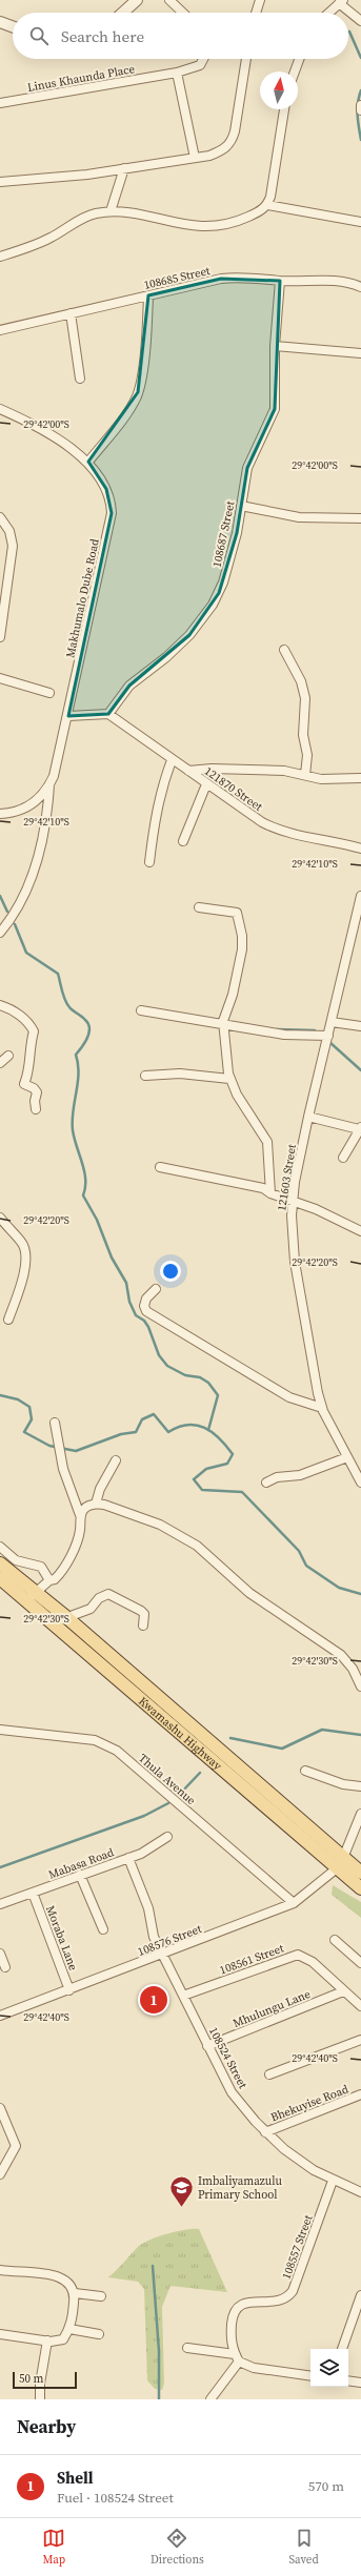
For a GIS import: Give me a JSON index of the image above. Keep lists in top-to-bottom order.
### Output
{
  "streets": {
    "main road": ["Kwamashu Highway"],
    "street": [
      "Linus Khaunda Place",
      "108685 Street",
      "108687 Street",
      "Makhumalo Dube Road",
      "121870 Street",
      "121603 Street",
      "Thula Avenue",
      "Mabasa Road",
      "Moraba Lane",
      "108576 Street",
      "108561 Street",
      "Mhulungu Lane",
      "108524 Street",
      "Bhekuyise Road",
      "108557 Street"
    ]
  },
  "crossings": [
    ["108685 Street", "108687 Street"],
    ["108687 Street", "121870 Street"],
    ["Kwamashu Highway", "108576 Street"],
    ["Thula Avenue", "108576 Street"],
    ["Mabasa Road", "Moraba Lane"],
    ["Mabasa Road", "108524 Street"],
    ["Moraba Lane", "108576 Street"],
    ["108576 Street", "108524 Street"],
    ["108561 Street", "Mhulungu Lane"],
    ["108561 Street", "108524 Street"],
    ["Mhulungu Lane", "108524 Street"],
    ["108524 Street", "Bhekuyise Road"],
    ["108524 Street", "108557 Street"]
  ],
  "places": {
    "school or university": ["Imbaliyamazulu Primary School"]
  },
  "scale_bar": "50 m",
  "north": "top",
  "page": {
    "search": "Search here",
    "pins": "1",
    "scale": "50 m",
    "heading": "Nearby",
    "list": [
      {
        "mark": "1",
        "name": "Shell",
        "note": "Fuel · 108524 Street",
        "value": "570 m"
      }
    ],
    "nav": ["Map", "Directions", "Saved"]
  },
  "coordinates": [
    "29°42'00\"S",
    "29°42'10\"S",
    "29°42'20\"S",
    "29°42'30\"S",
    "29°42'40\"S"
  ]
}
